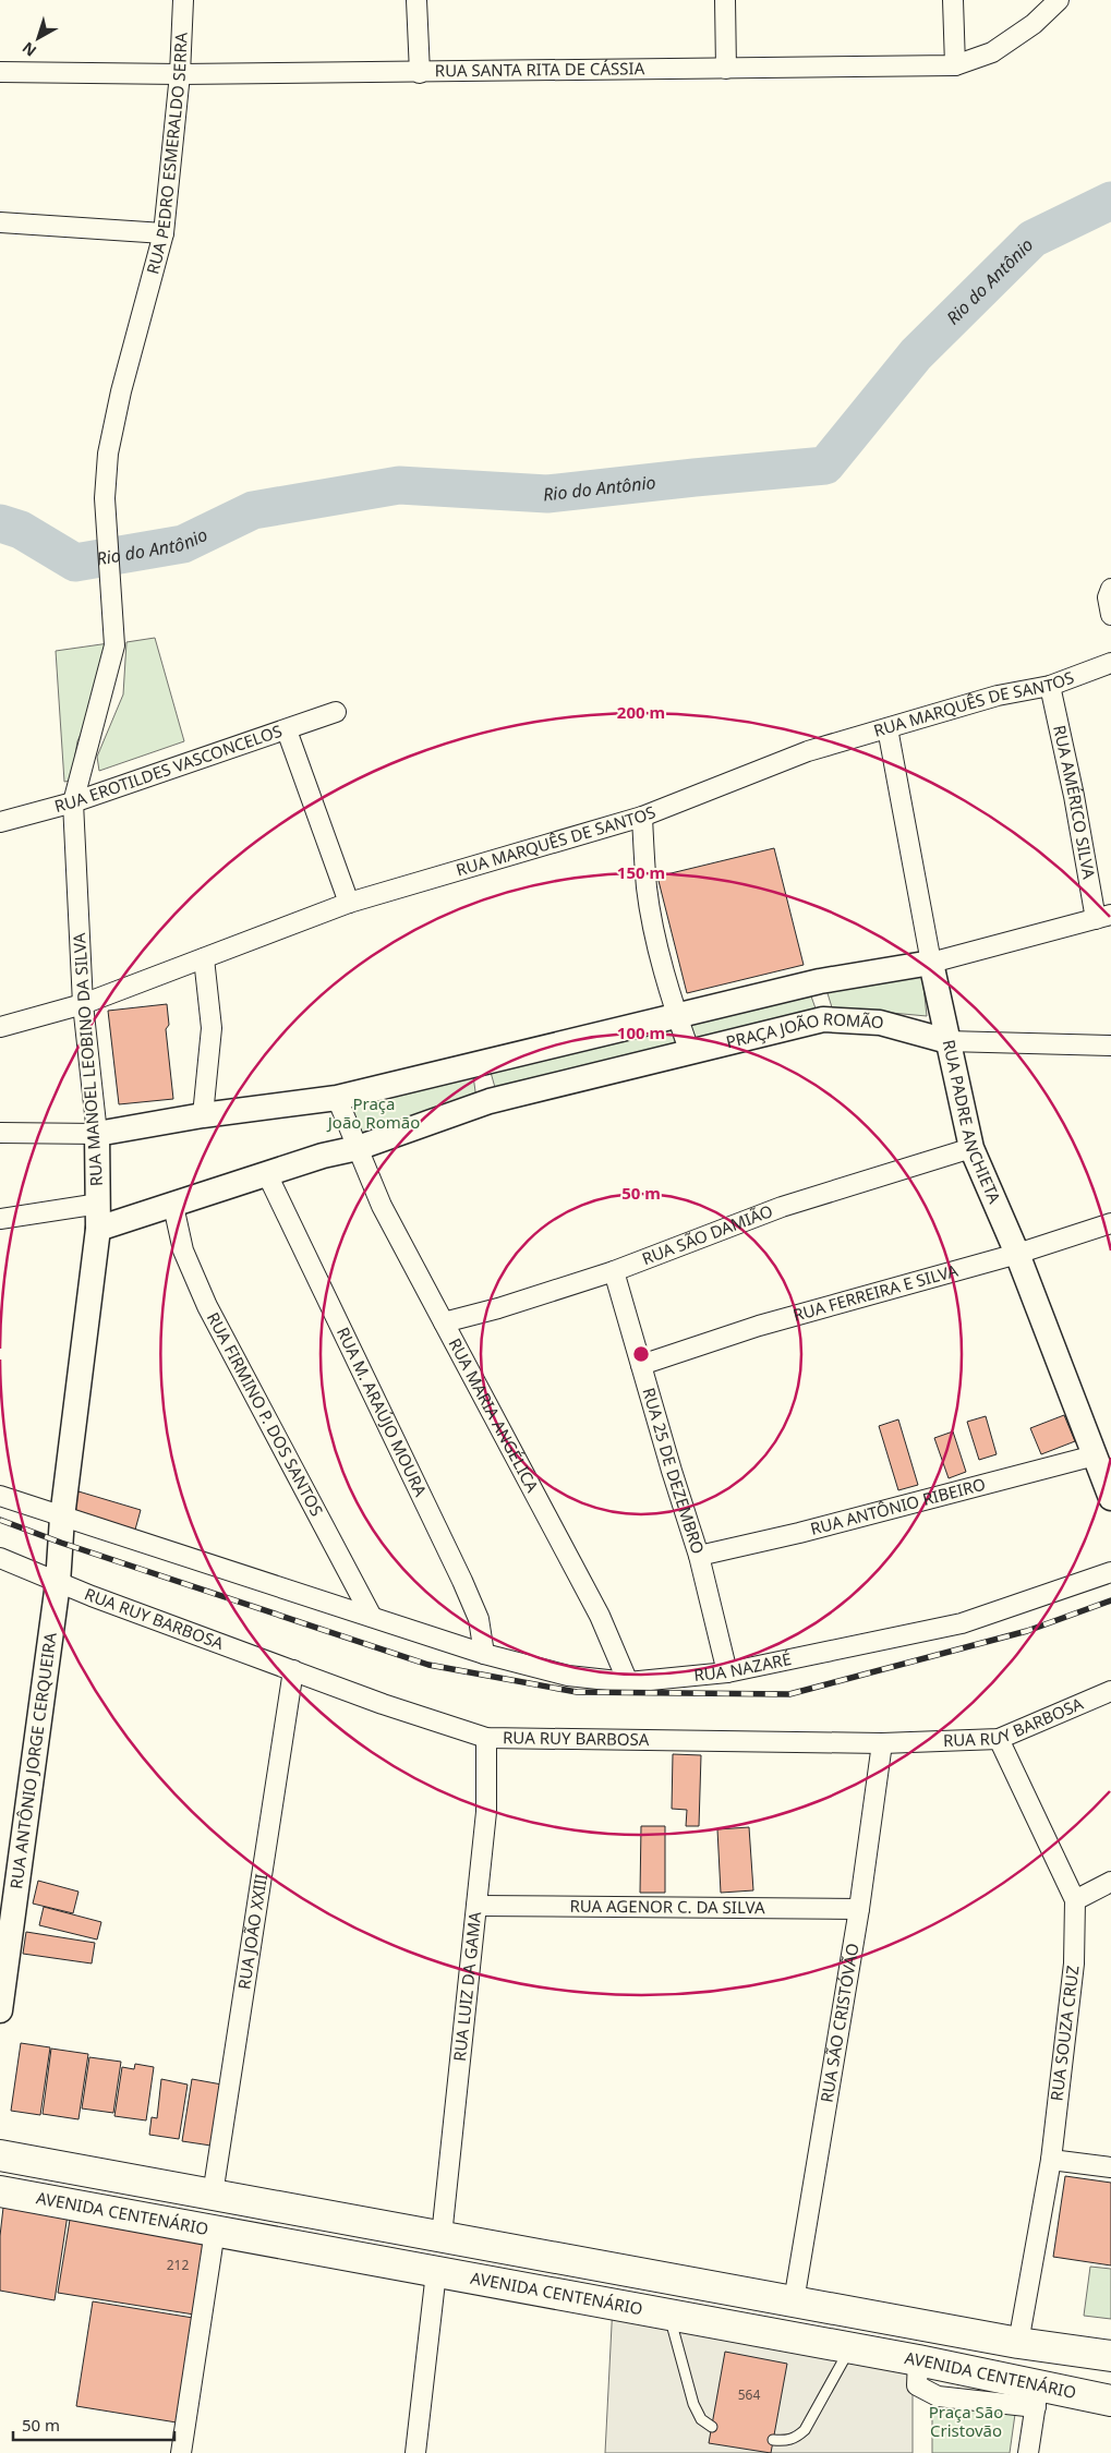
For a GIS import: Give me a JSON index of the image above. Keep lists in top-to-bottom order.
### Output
{
  "streets": {
    "main road": ["AVENIDA CENTENÁRIO"],
    "street": [
      "RUA SANTA RITA DE CÁSSIA",
      "RUA PEDRO ESMERALDO SERRA",
      "RUA MARQUÊS DE SANTOS",
      "RUA EROTILDES VASCONCELOS",
      "RUA AMÉRICO SILVA",
      "PRAÇA JOÃO ROMÃO",
      "RUA MANOEL LEOBINO DA SILVA",
      "RUA PADRE ANCHIETA",
      "RUA SÃO DAMIÃO",
      "RUA FERREIRA E SILVA",
      "RUA M. ARAÚJO MOURA",
      "RUA FIRMINO P. DOS SANTOS",
      "RUA MARIA ANGÉLICA",
      "RUA 25 DE DEZEMBRO",
      "RUA ANTÔNIO RIBEIRO",
      "RUA RUY BARBOSA",
      "RUA NAZARÉ",
      "RUA ANTÔNIO JORGE CERQUEIRA",
      "RUA AGENOR C. DA SILVA",
      "RUA JOÃO XXIII",
      "RUA LUIZ DA GAMA",
      "RUA SÃO CRISTÓVÃO",
      "RUA SOUZA CRUZ"
    ]
  },
  "crossings": [
    ["RUA SANTA RITA DE CÁSSIA", "RUA PEDRO ESMERALDO SERRA"],
    ["RUA PEDRO ESMERALDO SERRA", "RUA MANOEL LEOBINO DA SILVA"],
    ["RUA MARQUÊS DE SANTOS", "RUA AMÉRICO SILVA"],
    ["RUA MARQUÊS DE SANTOS", "RUA MANOEL LEOBINO DA SILVA"],
    ["RUA MARQUÊS DE SANTOS", "RUA PADRE ANCHIETA"],
    ["RUA EROTILDES VASCONCELOS", "RUA MANOEL LEOBINO DA SILVA"],
    ["PRAÇA JOÃO ROMÃO", "RUA MANOEL LEOBINO DA SILVA"],
    ["PRAÇA JOÃO ROMÃO", "RUA PADRE ANCHIETA"],
    ["PRAÇA JOÃO ROMÃO", "RUA M. ARAÚJO MOURA"],
    ["PRAÇA JOÃO ROMÃO", "RUA FIRMINO P. DOS SANTOS"],
    ["PRAÇA JOÃO ROMÃO", "RUA MARIA ANGÉLICA"],
    ["RUA MANOEL LEOBINO DA SILVA", "RUA NAZARÉ"],
    ["RUA MANOEL LEOBINO DA SILVA", "RUA ANTÔNIO JORGE CERQUEIRA"],
    ["RUA PADRE ANCHIETA", "RUA SÃO DAMIÃO"],
    ["RUA PADRE ANCHIETA", "RUA FERREIRA E SILVA"],
    ["RUA PADRE ANCHIETA", "RUA ANTÔNIO RIBEIRO"],
    ["RUA SÃO DAMIÃO", "RUA MARIA ANGÉLICA"],
    ["RUA SÃO DAMIÃO", "RUA 25 DE DEZEMBRO"],
    ["RUA FERREIRA E SILVA", "RUA 25 DE DEZEMBRO"],
    ["RUA M. ARAÚJO MOURA", "RUA NAZARÉ"],
    ["RUA FIRMINO P. DOS SANTOS", "RUA NAZARÉ"],
    ["RUA MARIA ANGÉLICA", "RUA NAZARÉ"],
    ["RUA 25 DE DEZEMBRO", "RUA ANTÔNIO RIBEIRO"],
    ["RUA 25 DE DEZEMBRO", "RUA NAZARÉ"],
    ["RUA RUY BARBOSA", "RUA ANTÔNIO JORGE CERQUEIRA"],
    ["RUA RUY BARBOSA", "RUA JOÃO XXIII"],
    ["RUA RUY BARBOSA", "RUA LUIZ DA GAMA"],
    ["RUA RUY BARBOSA", "RUA SÃO CRISTÓVÃO"],
    ["RUA RUY BARBOSA", "RUA SOUZA CRUZ"],
    ["RUA AGENOR C. DA SILVA", "RUA LUIZ DA GAMA"],
    ["RUA AGENOR C. DA SILVA", "RUA SÃO CRISTÓVÃO"],
    ["RUA JOÃO XXIII", "AVENIDA CENTENÁRIO"],
    ["RUA LUIZ DA GAMA", "AVENIDA CENTENÁRIO"],
    ["RUA SÃO CRISTÓVÃO", "AVENIDA CENTENÁRIO"],
    ["RUA SOUZA CRUZ", "AVENIDA CENTENÁRIO"]
  ],
  "water": ["Rio do Antônio"],
  "parks": ["Praça João Romão", "Praça São Cristovão"],
  "house_numbers": ["212", "564"],
  "scale_bar": "50 m",
  "north": "bottom left",
  "rings": [
    "200 m",
    "150 m",
    "100 m",
    "50 m"
  ]
}
